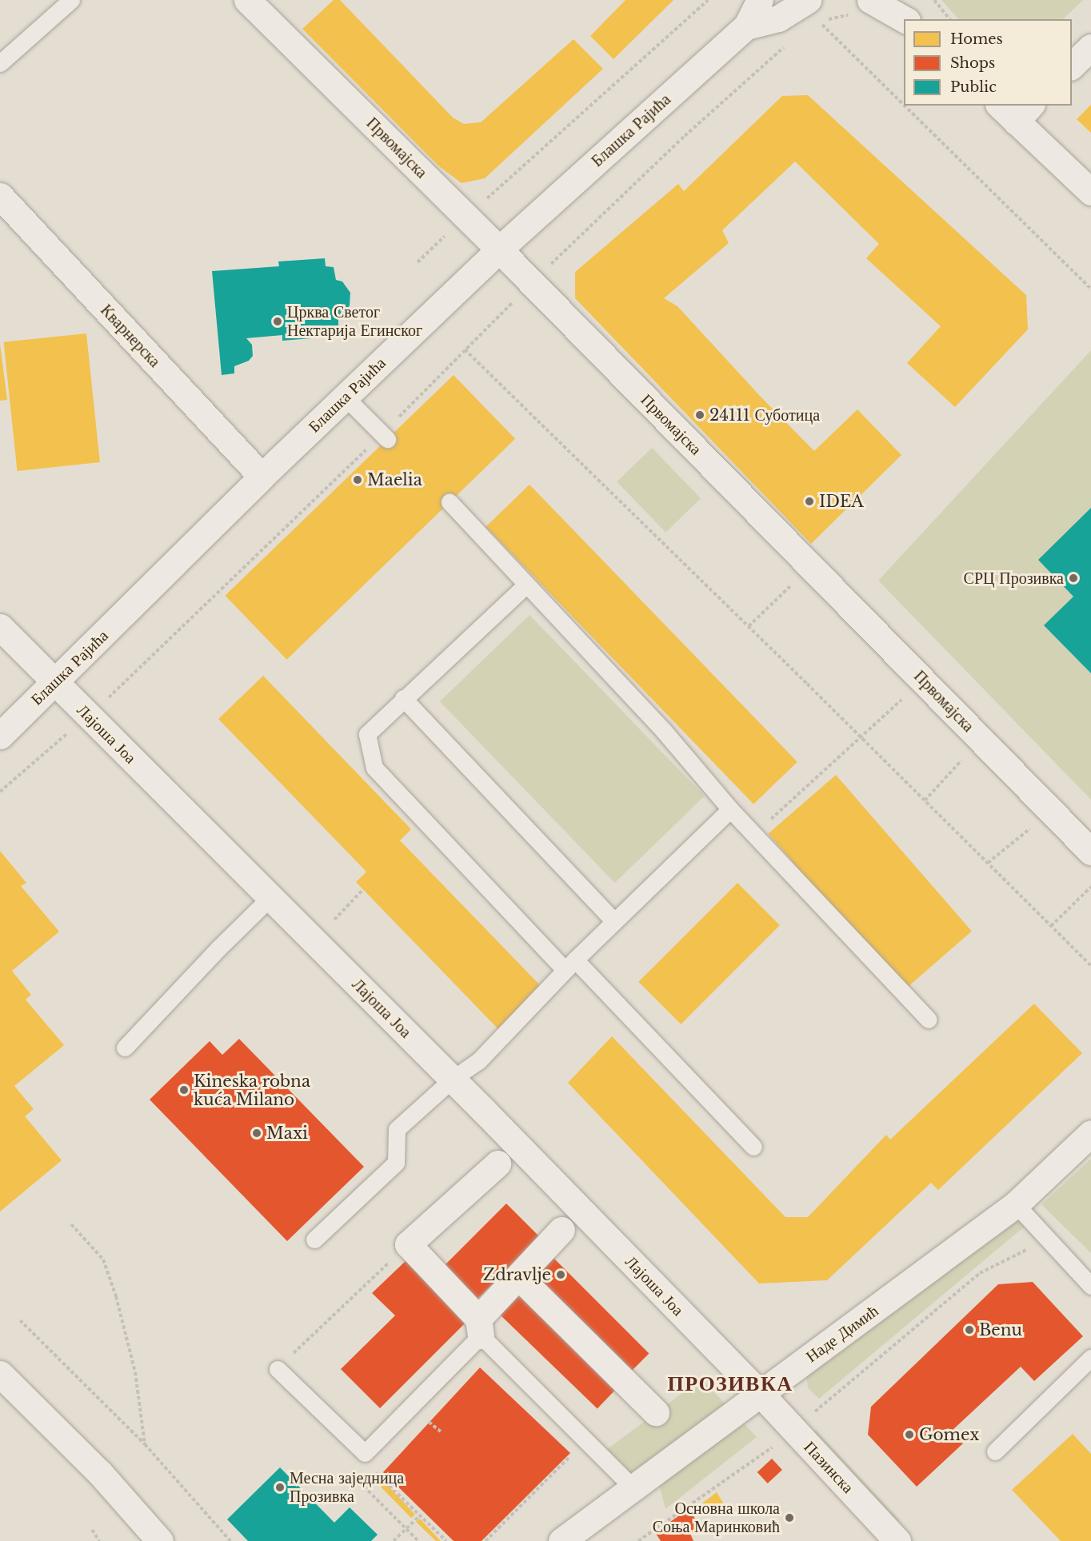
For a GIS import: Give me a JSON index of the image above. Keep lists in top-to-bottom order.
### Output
{
  "streets": {
    "street": [
      "Блашка Рајића",
      "Првомајска",
      "Кварнерска",
      "Лајоша Јоа",
      "Наде Димић",
      "Пазинска"
    ]
  },
  "crossings": [
    ["Блашка Рајића", "Првомајска"],
    ["Блашка Рајића", "Кварнерска"],
    ["Блашка Рајића", "Лајоша Јоа"],
    ["Лајоша Јоа", "Наде Димић"],
    ["Лајоша Јоа", "Пазинска"],
    ["Наде Димић", "Пазинска"]
  ],
  "districts": ["ПРОЗИВКА"],
  "places": [
    "Црква Светог Нектарија Егинског",
    "24111 Суботица",
    "Maelia",
    "IDEA",
    "СРЦ Прозивка",
    "Kineska robna kuća Milano",
    "Maxi",
    "Zdravlje",
    "Benu",
    "Gomex",
    "Месна заједница Прозивка",
    "Основна школа Соња Маринковић"
  ],
  "legend": ["Homes", "Shops", "Public"]
}
